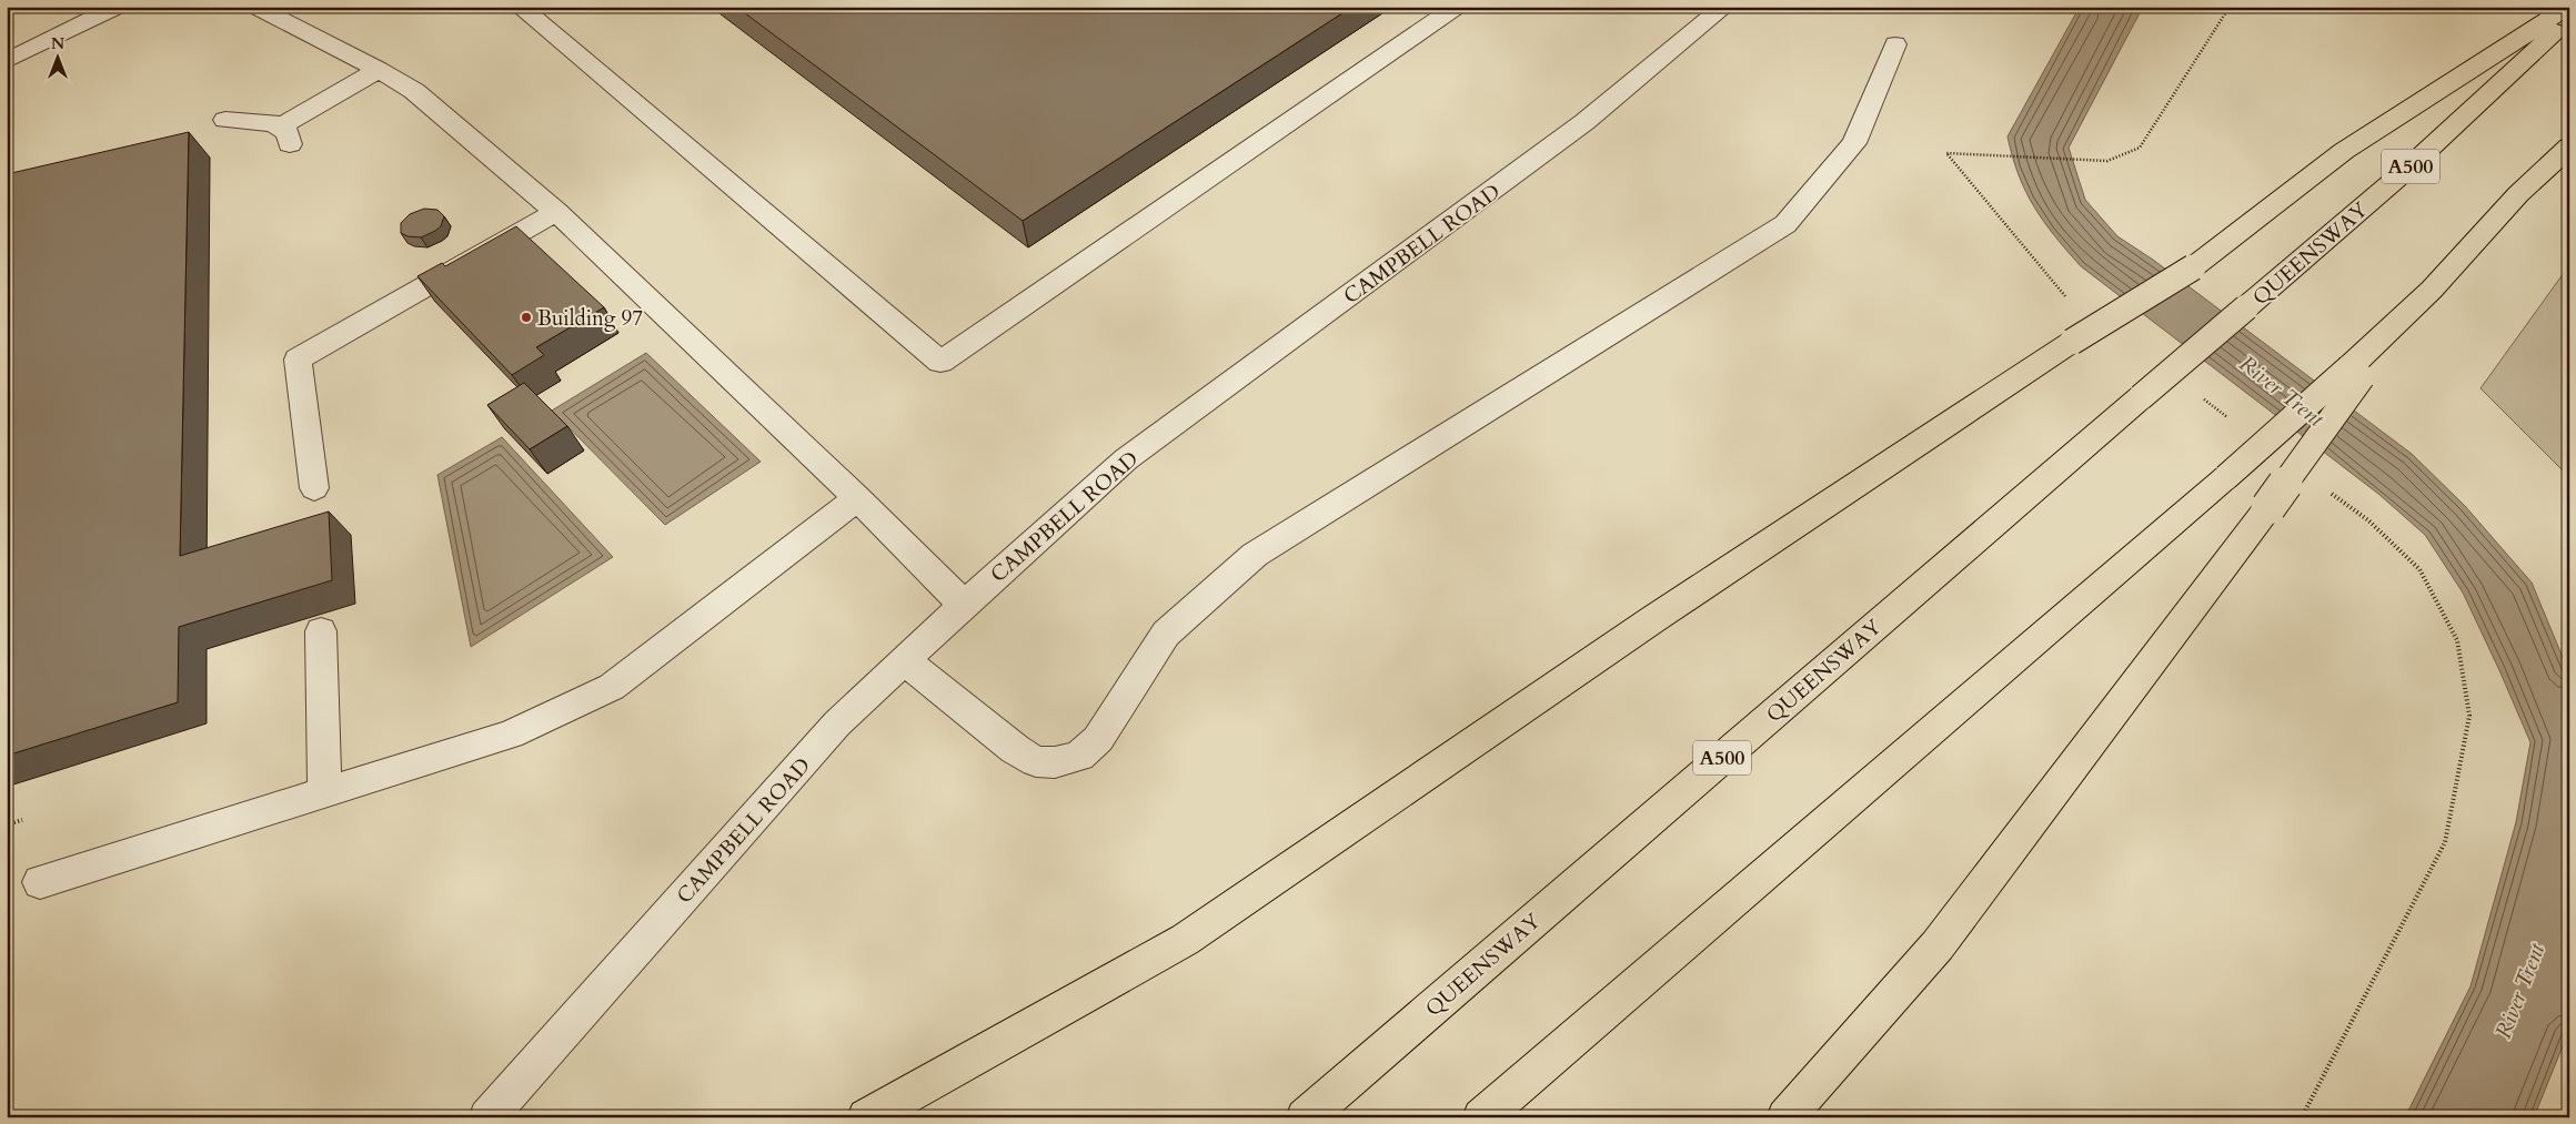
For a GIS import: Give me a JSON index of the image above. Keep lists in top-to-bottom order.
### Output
{
  "streets": {
    "highway": ["A500", "QUEENSWAY"],
    "street": ["CAMPBELL ROAD"]
  },
  "water": ["River Trent"],
  "places": ["Building 97"],
  "north": "top"
}
